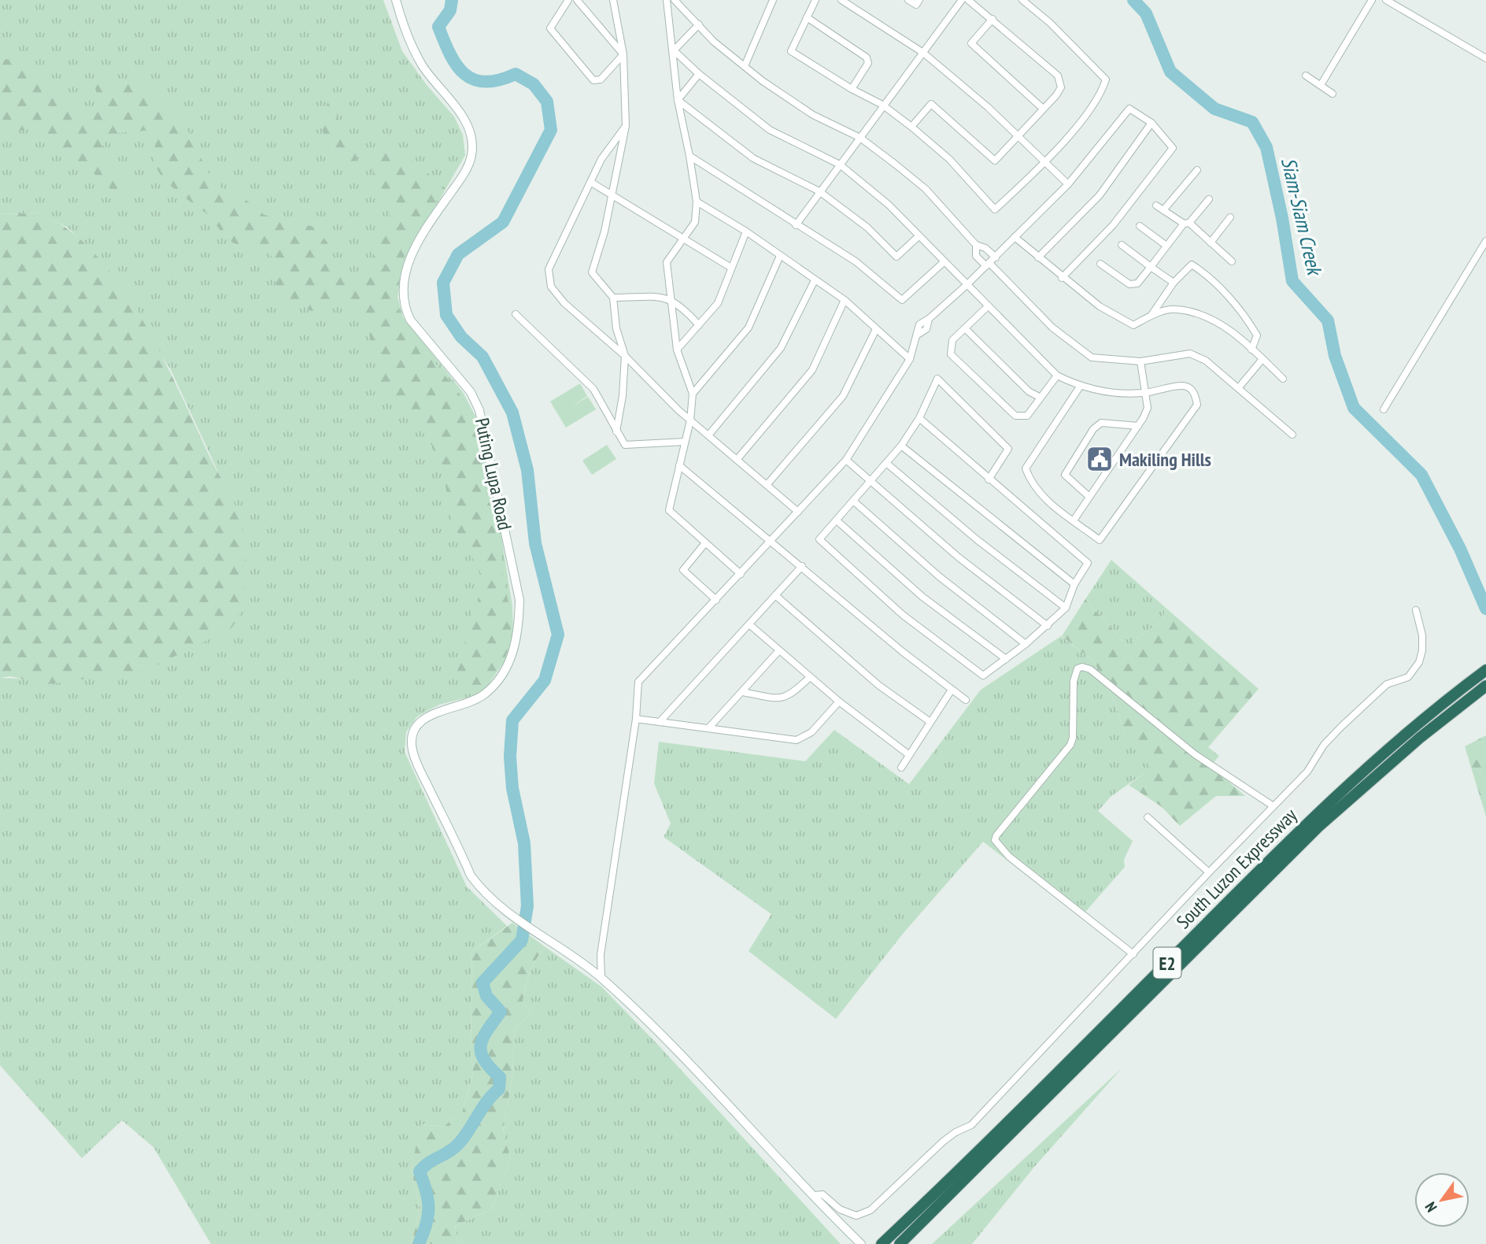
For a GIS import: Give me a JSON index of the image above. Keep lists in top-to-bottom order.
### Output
{
  "streets": {
    "highway": ["South Luzon Expressway", "E2"],
    "street": ["Puting Lupa Road"]
  },
  "water": ["Siam-Siam Creek"],
  "places": {
    "public building": ["Makiling Hills"]
  },
  "north": "bottom left"
}
